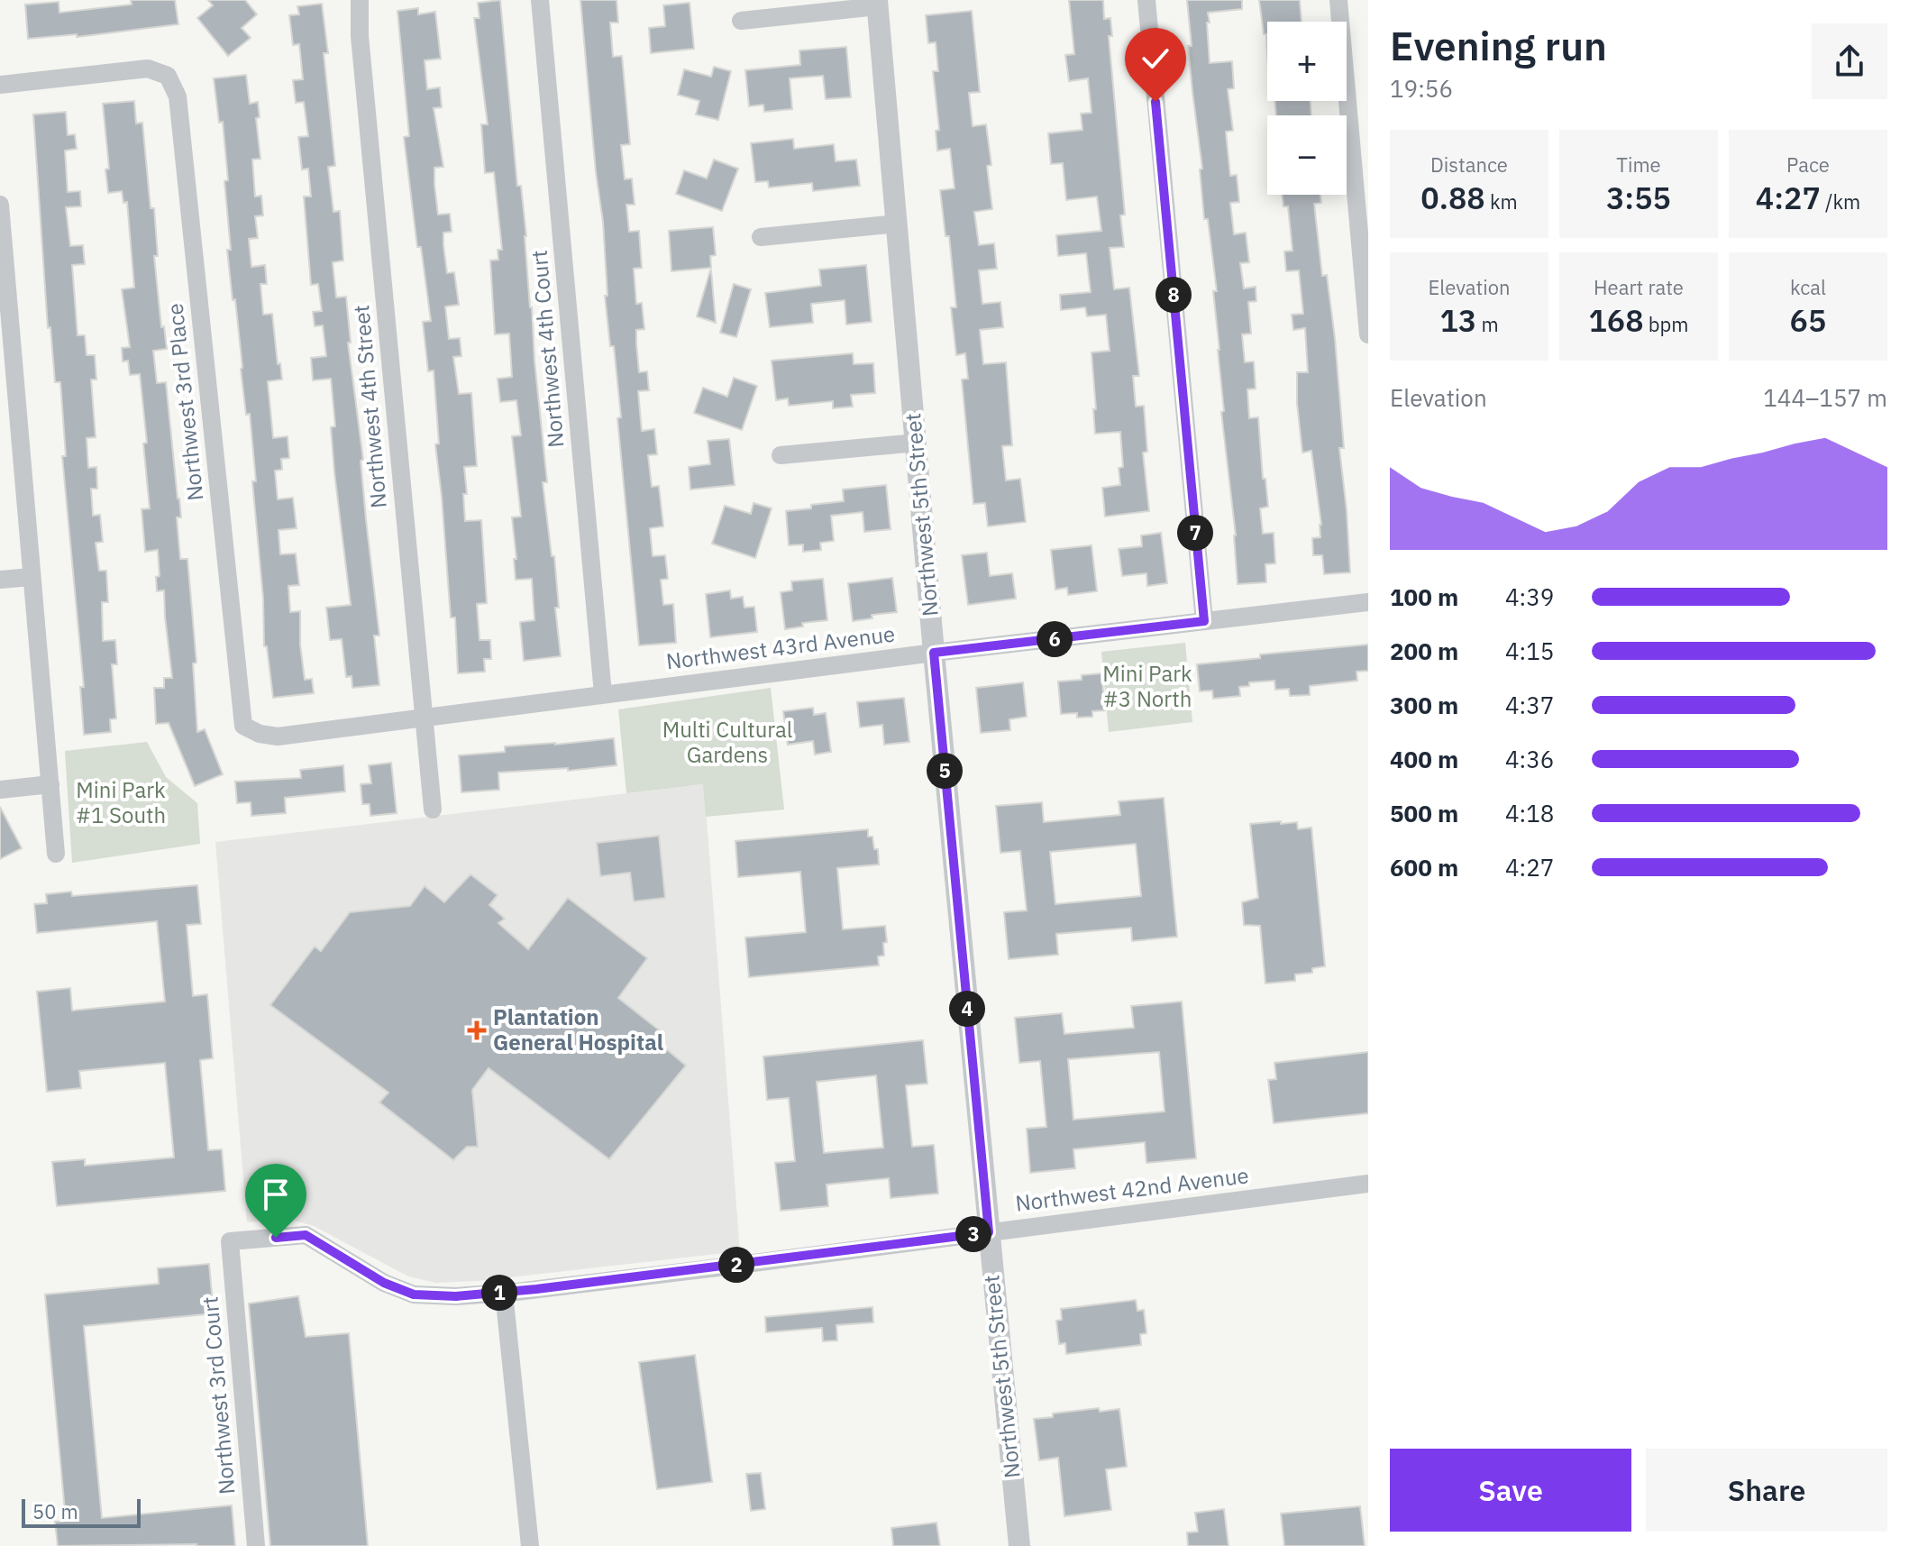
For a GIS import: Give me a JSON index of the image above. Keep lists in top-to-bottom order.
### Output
{
  "streets": {
    "street": [
      "Northwest 4th Court",
      "Northwest 3rd Place",
      "Northwest 4th Street",
      "Northwest 5th Street",
      "Northwest 43rd Avenue",
      "Northwest 42nd Avenue",
      "Northwest 3rd Court"
    ]
  },
  "crossings": [
    ["Northwest 4th Court", "Northwest 43rd Avenue"],
    ["Northwest 3rd Place", "Northwest 43rd Avenue"],
    ["Northwest 4th Street", "Northwest 43rd Avenue"],
    ["Northwest 5th Street", "Northwest 43rd Avenue"],
    ["Northwest 5th Street", "Northwest 42nd Avenue"],
    ["Northwest 42nd Avenue", "Northwest 3rd Court"]
  ],
  "parks": ["Mini Park #3 North", "Multi Cultural Gardens", "Mini Park #1 South"],
  "places": {
    "health": ["Plantation General Hospital"]
  },
  "scale_bar": "50 m",
  "page": {
    "heading": ["Evening run", "19:56"],
    "map_buttons": ["+", "−"],
    "stats": [
      ["Distance", "0.88 km"],
      ["Time", "3:55"],
      ["Pace", "4:27 /km"],
      ["Elevation", "13 m"],
      ["Heart rate", "168 bpm"],
      ["kcal", "65"]
    ],
    "pins": [
      "8",
      "7",
      "6",
      "5",
      "4",
      "3",
      "2",
      "1"
    ],
    "chart": ["Elevation", "144–157 m"],
    "list": [
      {
        "name": "100 m",
        "note": "4:39"
      },
      {
        "name": "200 m",
        "note": "4:15"
      },
      {
        "name": "300 m",
        "note": "4:37"
      },
      {
        "name": "400 m",
        "note": "4:36"
      },
      {
        "name": "500 m",
        "note": "4:18"
      },
      {
        "name": "600 m",
        "note": "4:27"
      }
    ],
    "buttons": ["Save", "Share"],
    "scale": "50 m"
  }
}
